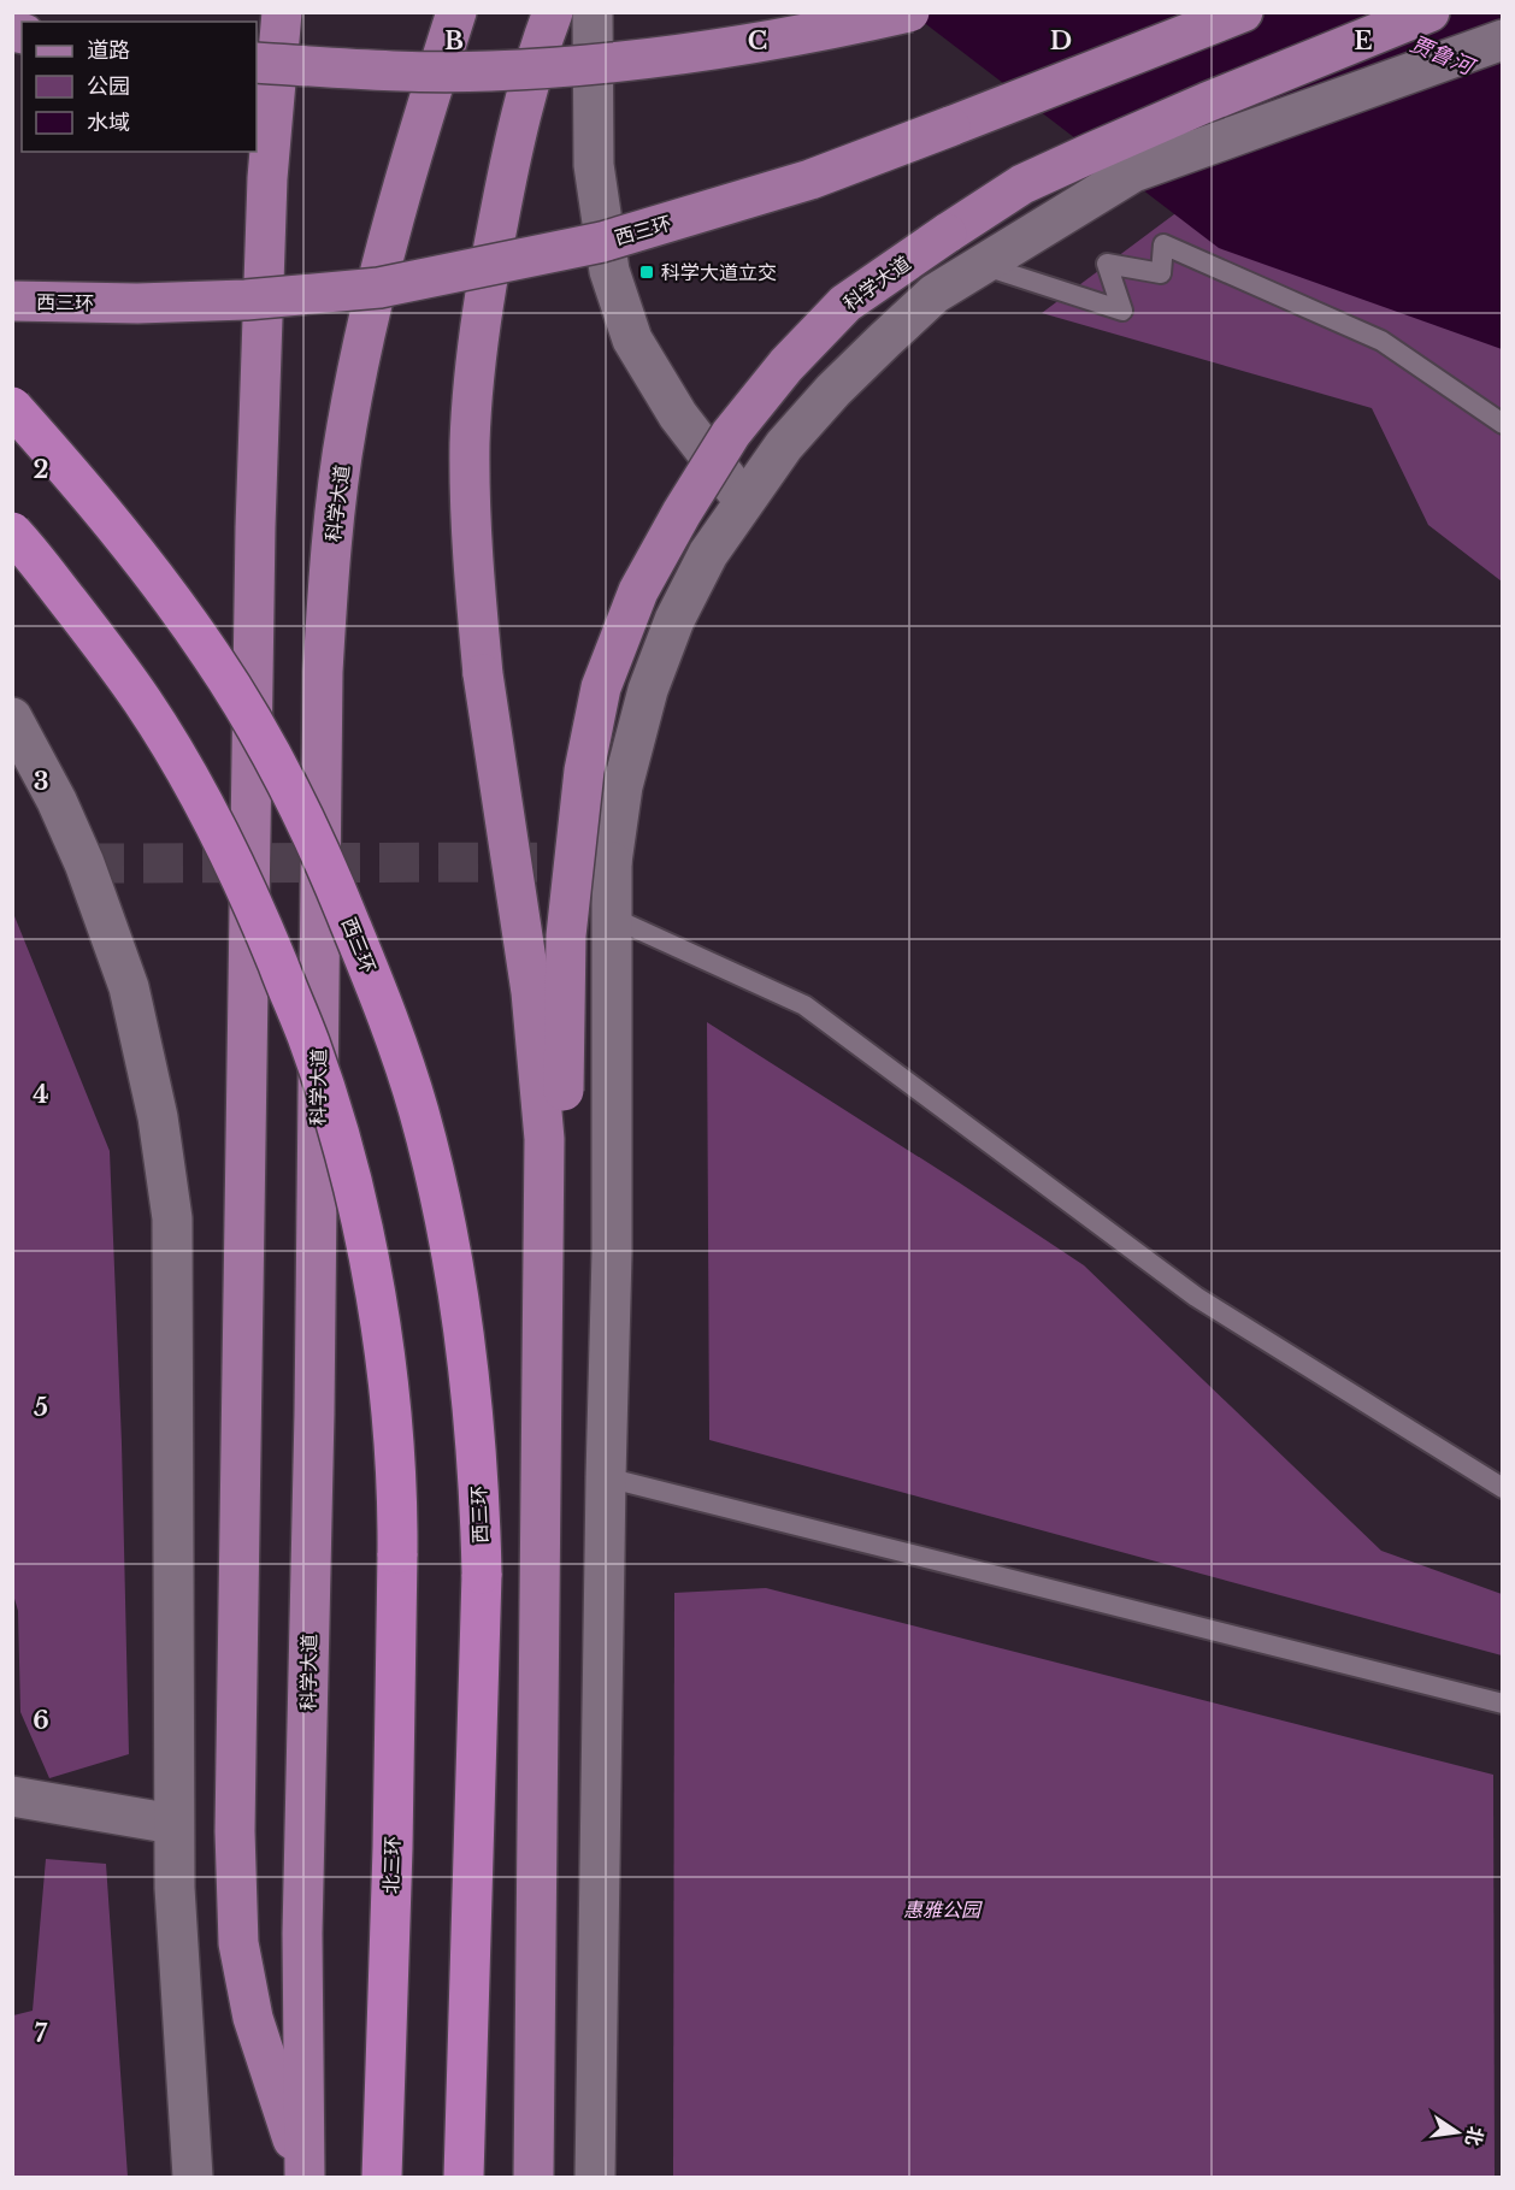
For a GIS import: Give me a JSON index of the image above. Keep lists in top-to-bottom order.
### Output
{
  "streets": {
    "highway": ["西三环", "北三环"],
    "main road": ["科学大道"]
  },
  "water": ["贾鲁河"],
  "parks": ["惠雅公园"],
  "places": {
    "transit": ["科学大道立交"]
  },
  "legend": ["道路", "公园", "水域"],
  "north": "right",
  "grid": {
    "columns": [
      "B",
      "C",
      "D",
      "E"
    ],
    "rows": [
      "2",
      "3",
      "4",
      "5",
      "6",
      "7"
    ]
  }
}
